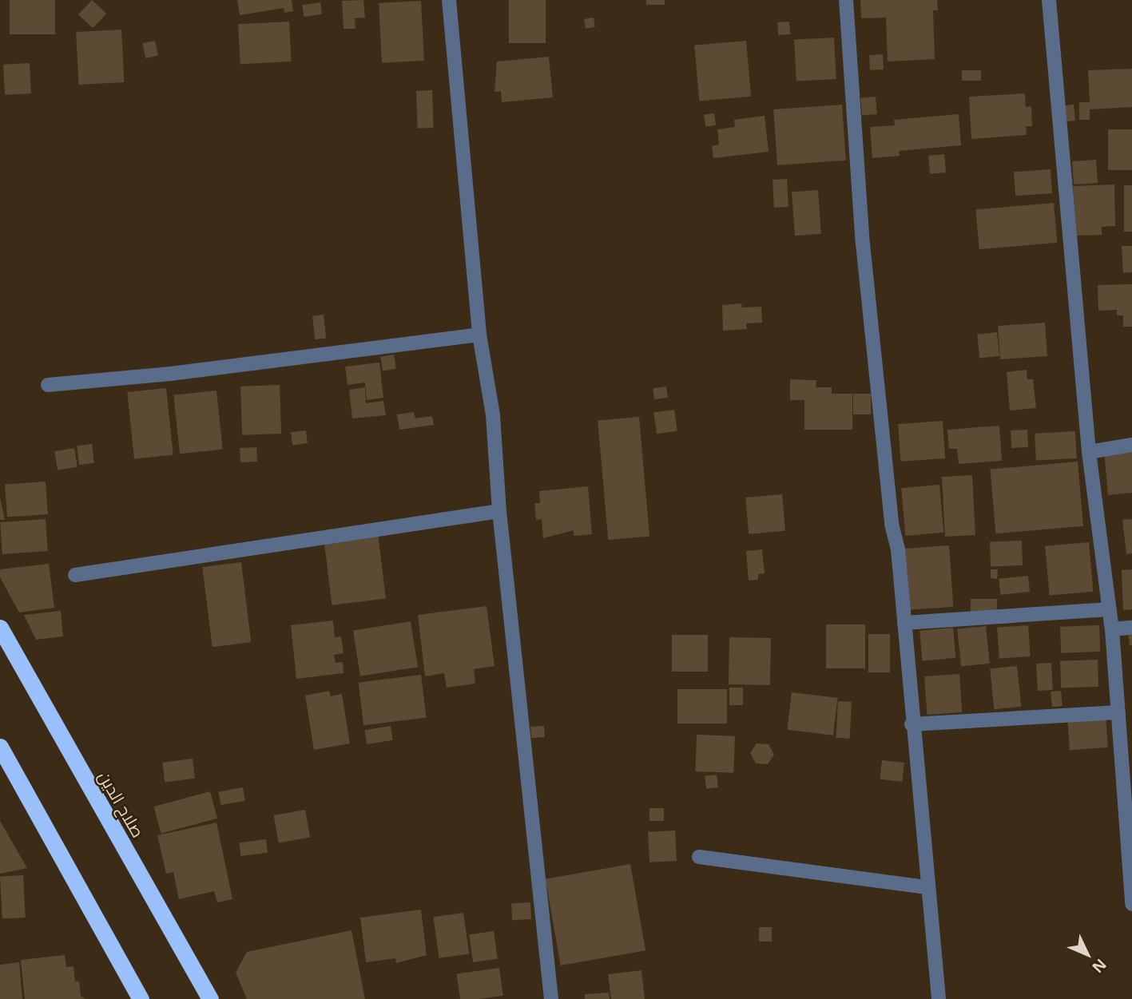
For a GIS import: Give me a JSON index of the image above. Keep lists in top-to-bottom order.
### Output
{
  "streets": {
    "highway": ["صلاح الدين"]
  },
  "north": "bottom right"
}
